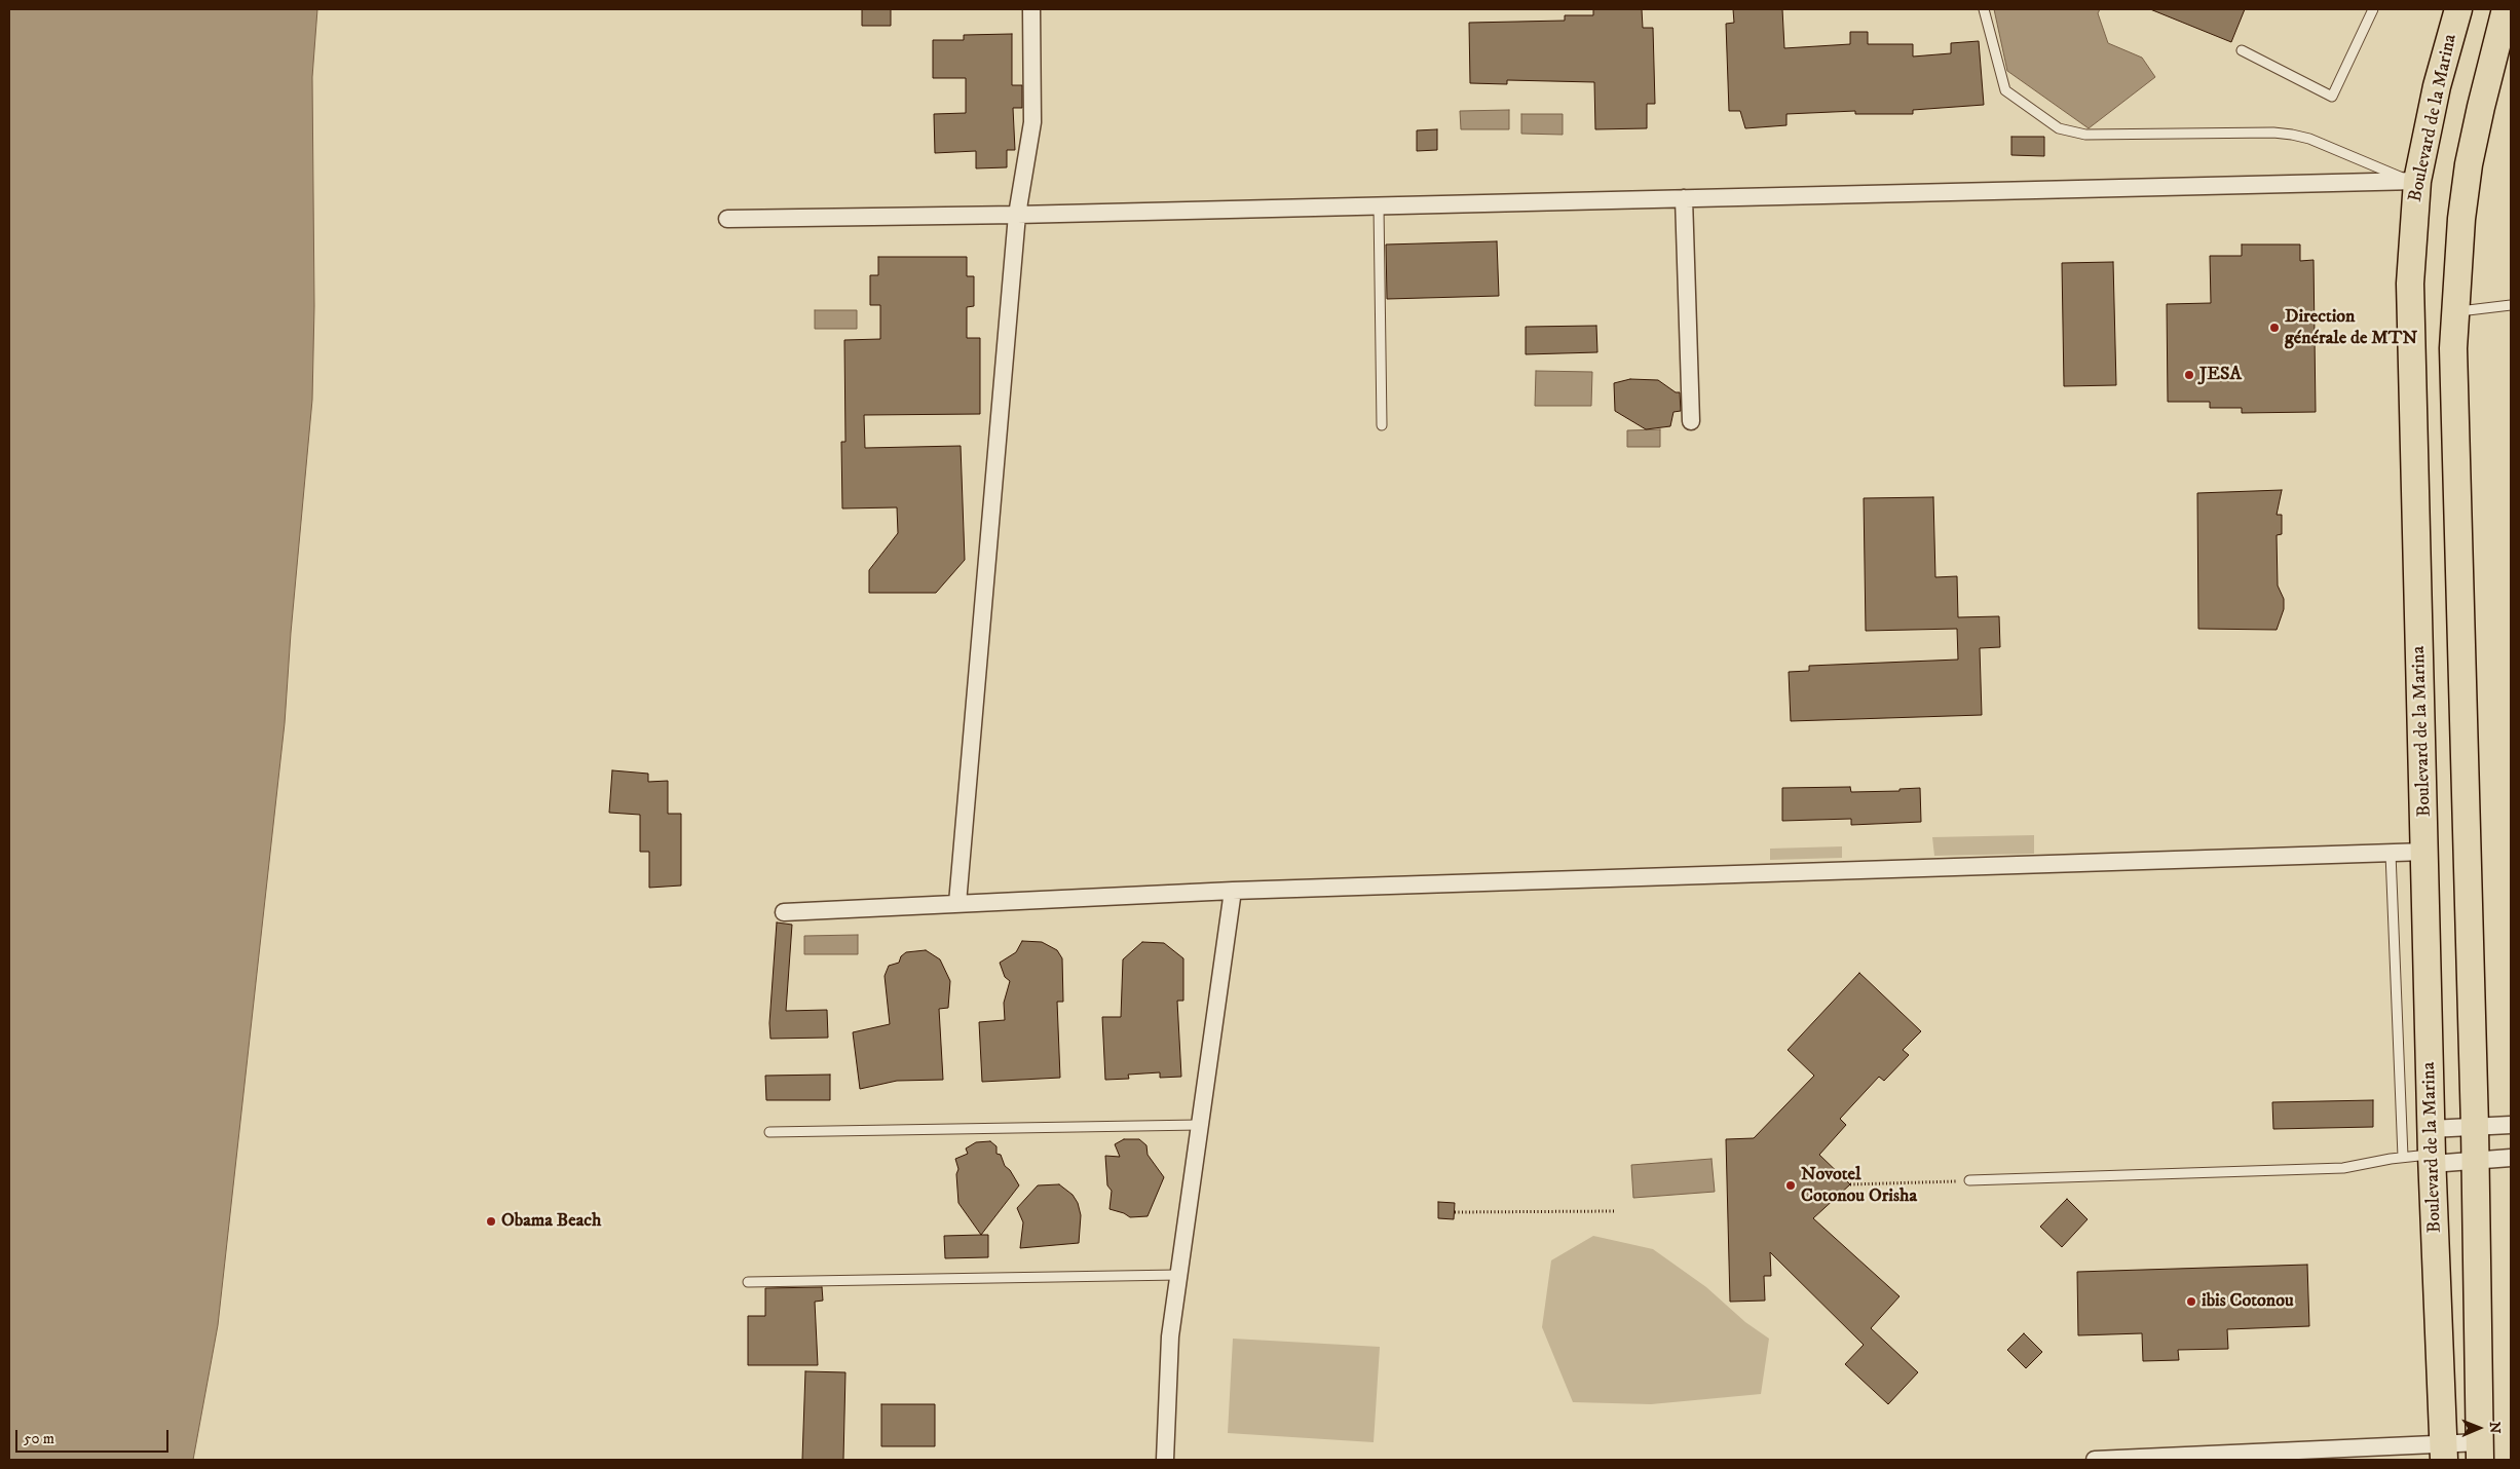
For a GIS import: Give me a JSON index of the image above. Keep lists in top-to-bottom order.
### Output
{
  "streets": {
    "main road": ["Boulevard de la Marina"]
  },
  "places": [
    "Direction générale de MTN",
    "JESA",
    "Novotel Cotonou Orisha",
    "Obama Beach",
    "ibis Cotonou"
  ],
  "scale_bar": "50 m",
  "north": "right"
}
